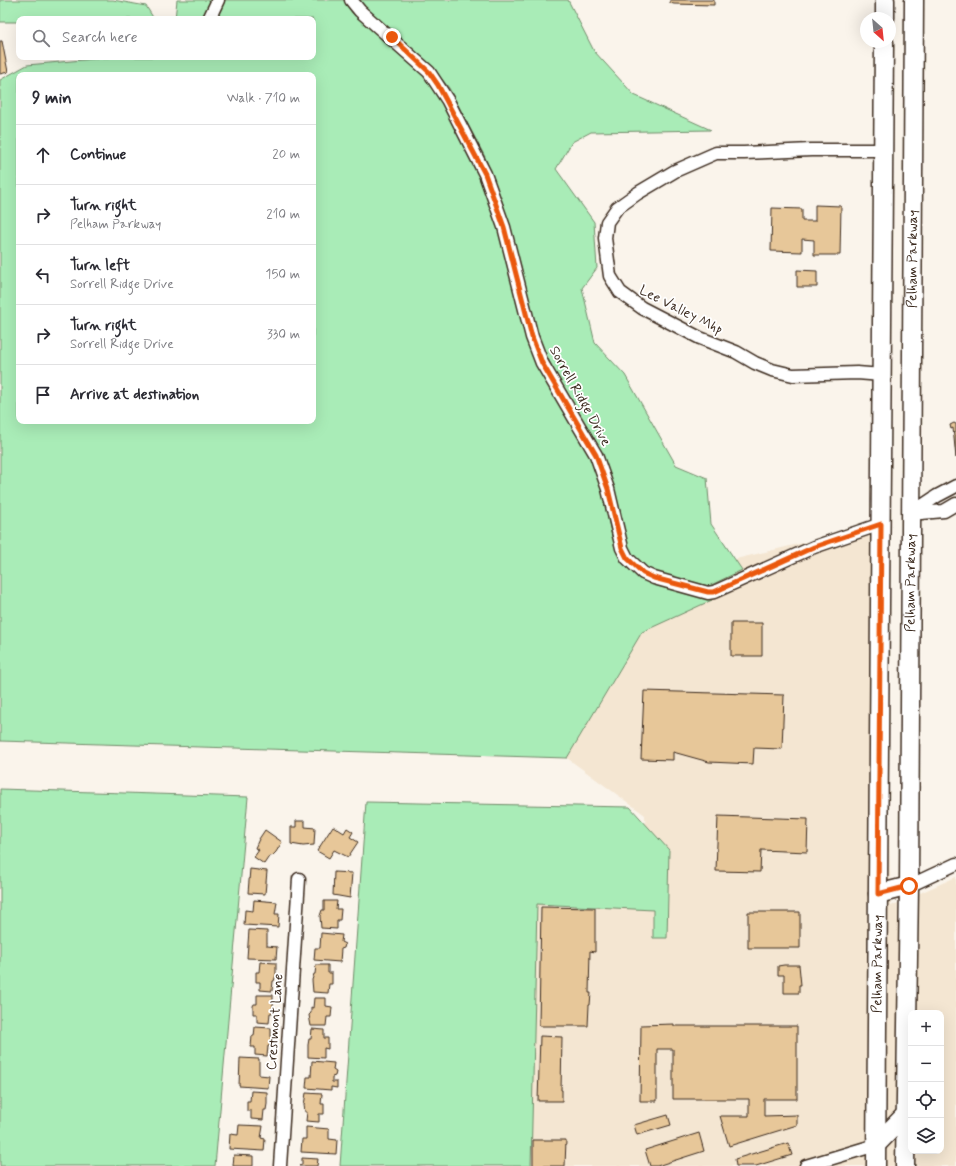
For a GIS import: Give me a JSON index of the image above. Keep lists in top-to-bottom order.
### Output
{
  "streets": {
    "main road": ["Pelham Parkway"],
    "street": ["Lee Valley Mhp", "Sorrell Ridge Drive", "Crestmont Lane"]
  },
  "crossings": [
    ["Pelham Parkway", "Lee Valley Mhp"],
    ["Pelham Parkway", "Sorrell Ridge Drive"]
  ],
  "north": "bottom right",
  "page": {
    "search": "Search here",
    "heading": ["9 min", "Walk · 710 m"],
    "list": [
      ["Continue", "20 m"],
      ["Turn right", "Pelham Parkway", "210 m"],
      ["Turn left", "Sorrell Ridge Drive", "150 m"],
      ["Turn right", "Sorrell Ridge Drive", "330 m"],
      "Arrive at destination"
    ],
    "map_buttons": ["+", "−"]
  }
}
